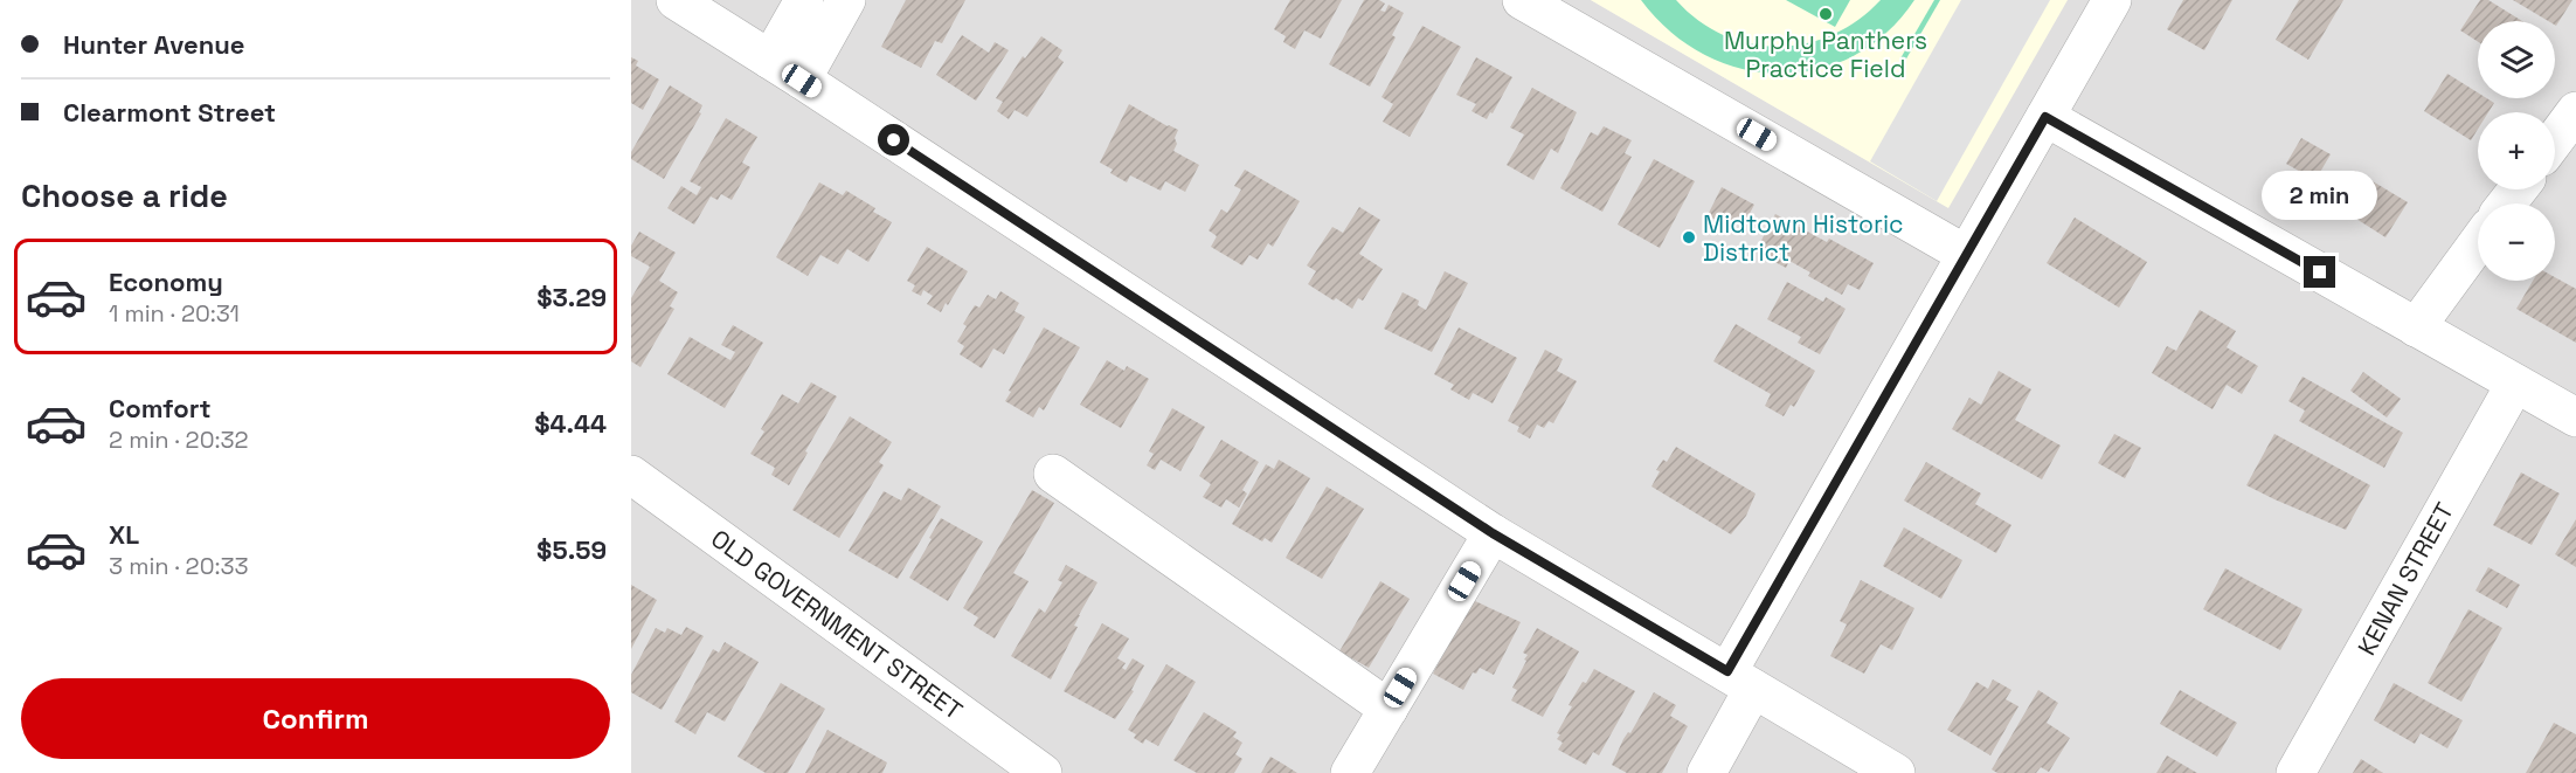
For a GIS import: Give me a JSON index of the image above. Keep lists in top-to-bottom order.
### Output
{
  "streets": {
    "street": ["KENAN STREET", "OLD GOVERNMENT STREET"]
  },
  "places": ["Murphy Panthers Practice Field", "Midtown Historic District"],
  "page": {
    "banner": ["Hunter Avenue", "Clearmont Street"],
    "map_buttons": ["+", "−"],
    "heading": "Choose a ride",
    "bubble": "2 min",
    "list": [
      {
        "name": "Economy",
        "note": "1 min · 20:31",
        "value": "$3.29"
      },
      {
        "name": "Comfort",
        "note": "2 min · 20:32",
        "value": "$4.44"
      },
      {
        "name": "XL",
        "note": "3 min · 20:33",
        "value": "$5.59"
      }
    ],
    "buttons": "Confirm"
  }
}
